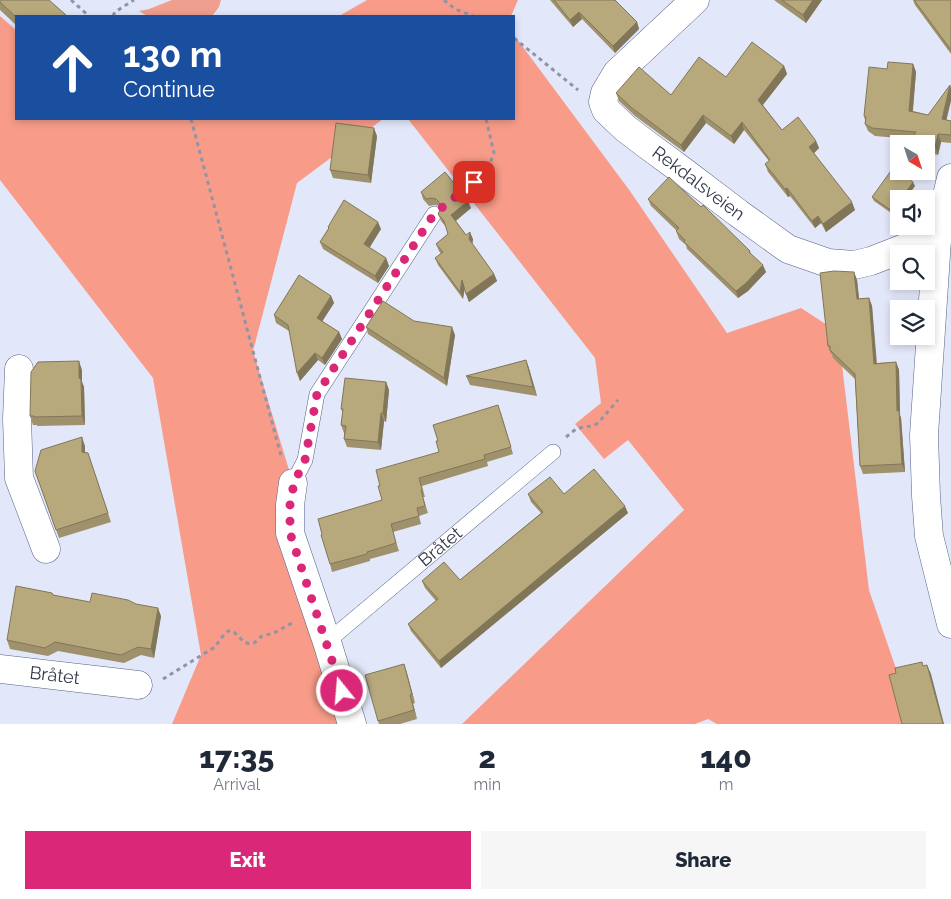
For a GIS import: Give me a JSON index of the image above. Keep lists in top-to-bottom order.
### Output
{
  "streets": {
    "street": ["Rekdalsveien", "Bråtet"]
  },
  "north": "bottom right",
  "page": {
    "turn": ["130 m", "Continue"],
    "eta": [
      "17:35",
      "Arrival",
      "2",
      "min",
      "140",
      "m"
    ],
    "buttons": ["Exit", "Share"]
  }
}
